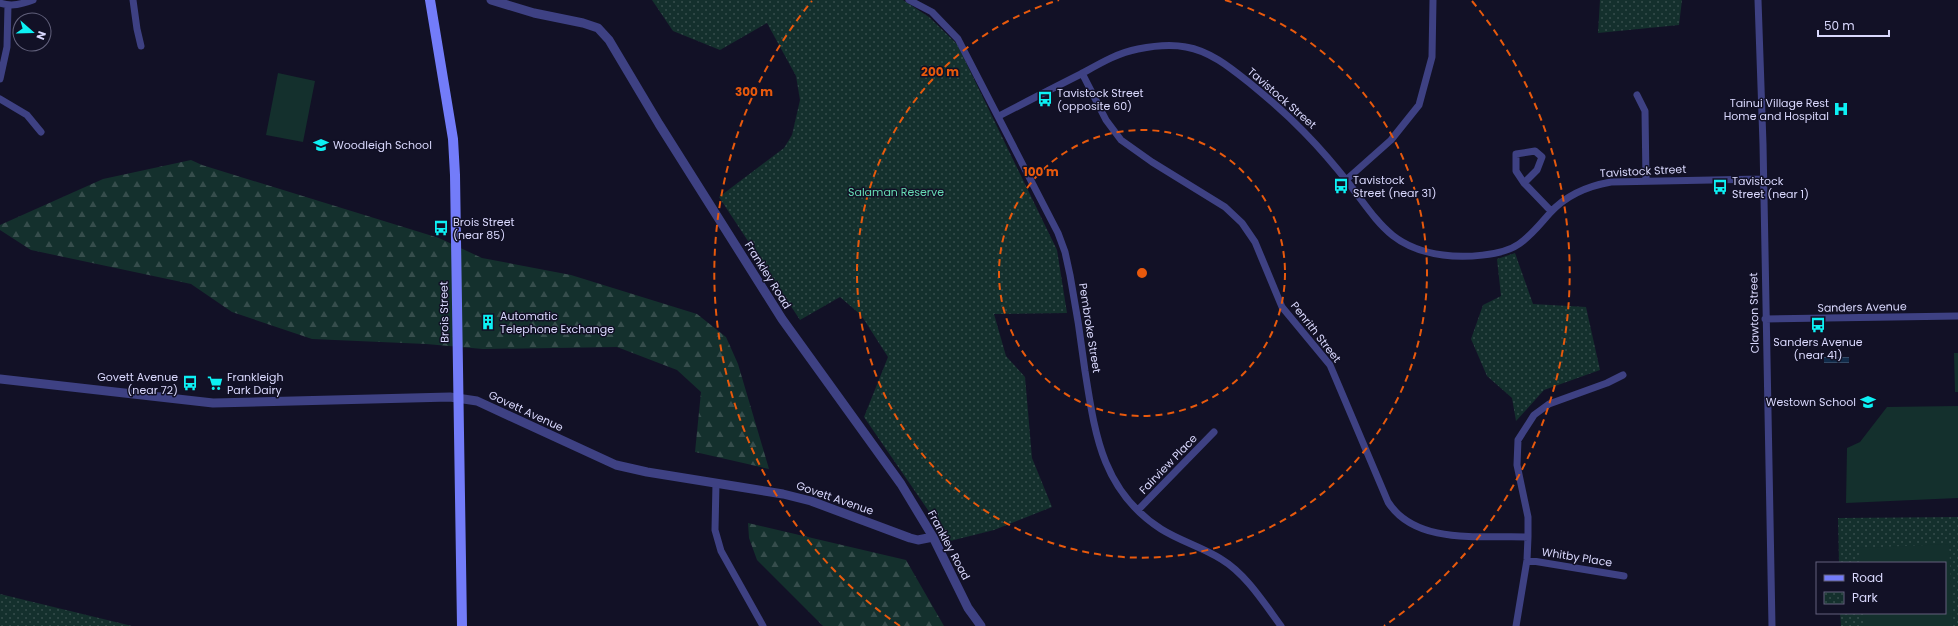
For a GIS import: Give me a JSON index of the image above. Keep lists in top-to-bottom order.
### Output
{
  "streets": {
    "main road": ["Brois Street"],
    "street": [
      "Tavistock Street",
      "Frankley Road",
      "Sanders Avenue",
      "Clawton Street",
      "Pembroke Street",
      "Penrith Street",
      "Govett Avenue",
      "Fairview Place",
      "Whitby Place"
    ]
  },
  "crossings": [
    ["Tavistock Street", "Clawton Street"],
    ["Tavistock Street", "Pembroke Street"],
    ["Tavistock Street", "Penrith Street"],
    ["Frankley Road", "Govett Avenue"],
    ["Sanders Avenue", "Clawton Street"],
    ["Brois Street", "Govett Avenue"],
    ["Pembroke Street", "Fairview Place"]
  ],
  "parks": ["Salaman Reserve"],
  "places": {
    "bus stop": [
      "Tavistock Street (opposite 60)",
      "Tavistock Street (near 31)",
      "Tavistock Street (near 1)",
      "Brois Street (near 85)",
      "Sanders Avenue (near 41)",
      "Govett Avenue (near 72)"
    ],
    "hospital": ["Tainui Village Rest Home and Hospital"],
    "school or university": ["Woodleigh School", "Westown School"],
    "building": ["Automatic Telephone Exchange"],
    "supermarket": ["Frankleigh Park Dairy"]
  },
  "legend": ["Road", "Park"],
  "scale_bar": "50 m",
  "north": "right",
  "rings": ["200 m", "300 m", "100 m"]
}
